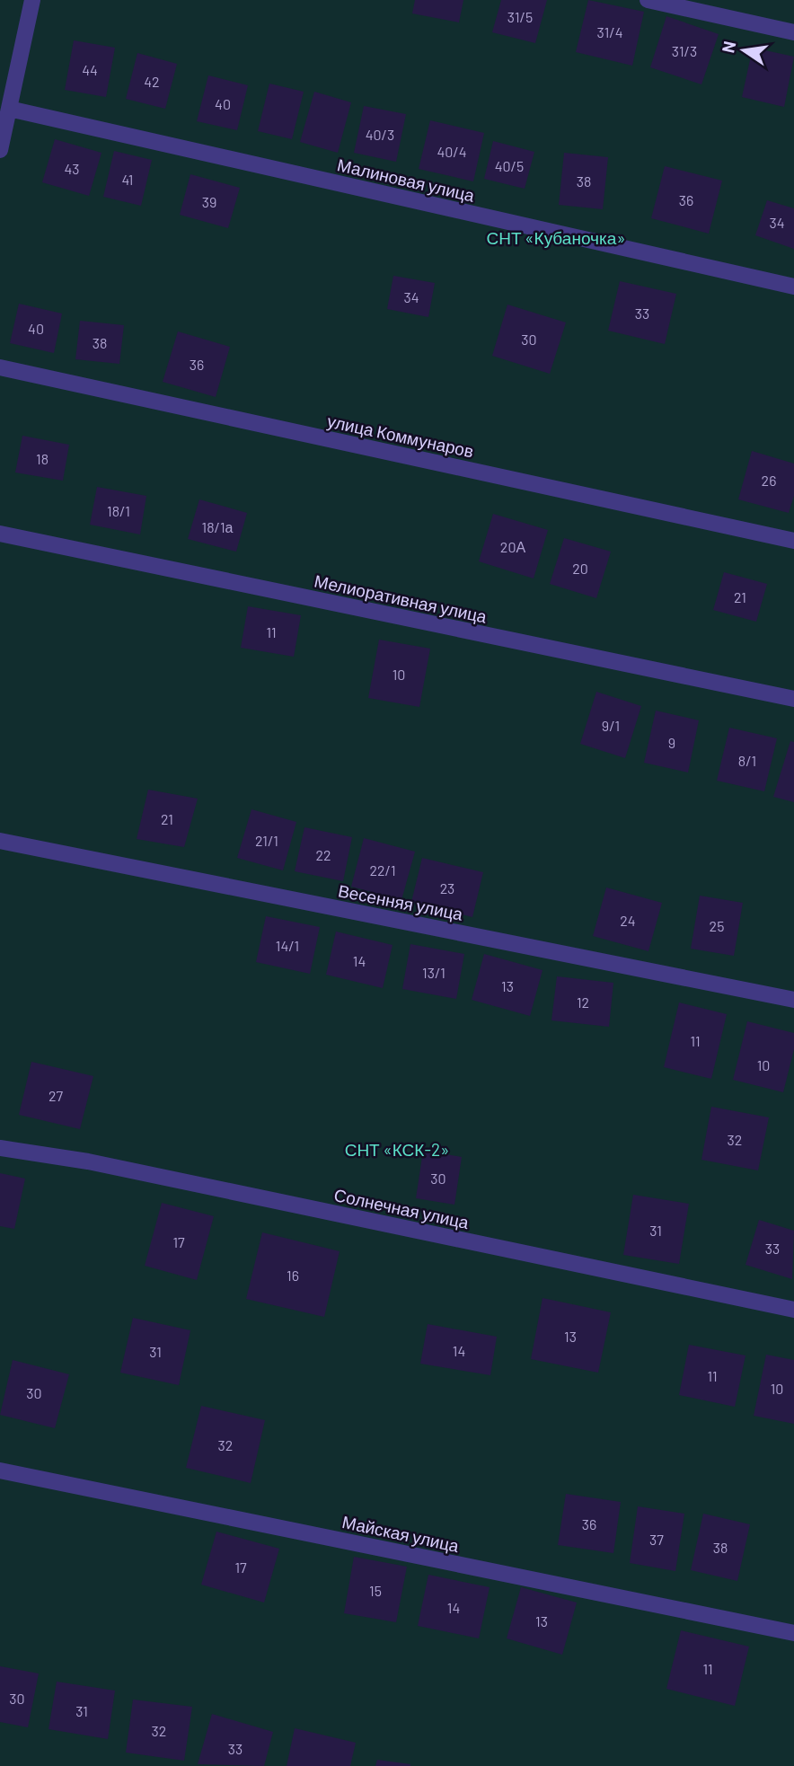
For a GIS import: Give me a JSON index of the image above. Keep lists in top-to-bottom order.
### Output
{
  "streets": {
    "street": [
      "Малиновая улица",
      "улица Коммунаров",
      "Мелиоративная улица",
      "Весенняя улица",
      "Солнечная улица",
      "Майская улица"
    ]
  },
  "parks": ["СНТ «Кубаночка»", "СНТ «КСК-2»"],
  "house_numbers": [
    "31/5",
    "31/4",
    "31/3",
    "44",
    "42",
    "40",
    "40/3",
    "40/4",
    "40/5",
    "43",
    "41",
    "38",
    "36",
    "39",
    "34",
    "34",
    "33",
    "40",
    "30",
    "38",
    "36",
    "18",
    "26",
    "18/1",
    "18/1а",
    "20А",
    "20",
    "21",
    "11",
    "10",
    "9/1",
    "9",
    "8/1",
    "21",
    "21/1",
    "22",
    "22/1",
    "23",
    "24",
    "25",
    "14/1",
    "14",
    "13/1",
    "13",
    "12",
    "11",
    "10",
    "27",
    "32",
    "30",
    "31",
    "17",
    "33",
    "16",
    "13",
    "14",
    "31",
    "11",
    "10",
    "30",
    "32",
    "36",
    "37",
    "38",
    "17",
    "15",
    "14",
    "13",
    "11",
    "30",
    "31",
    "32",
    "33"
  ],
  "north": "left"
}
